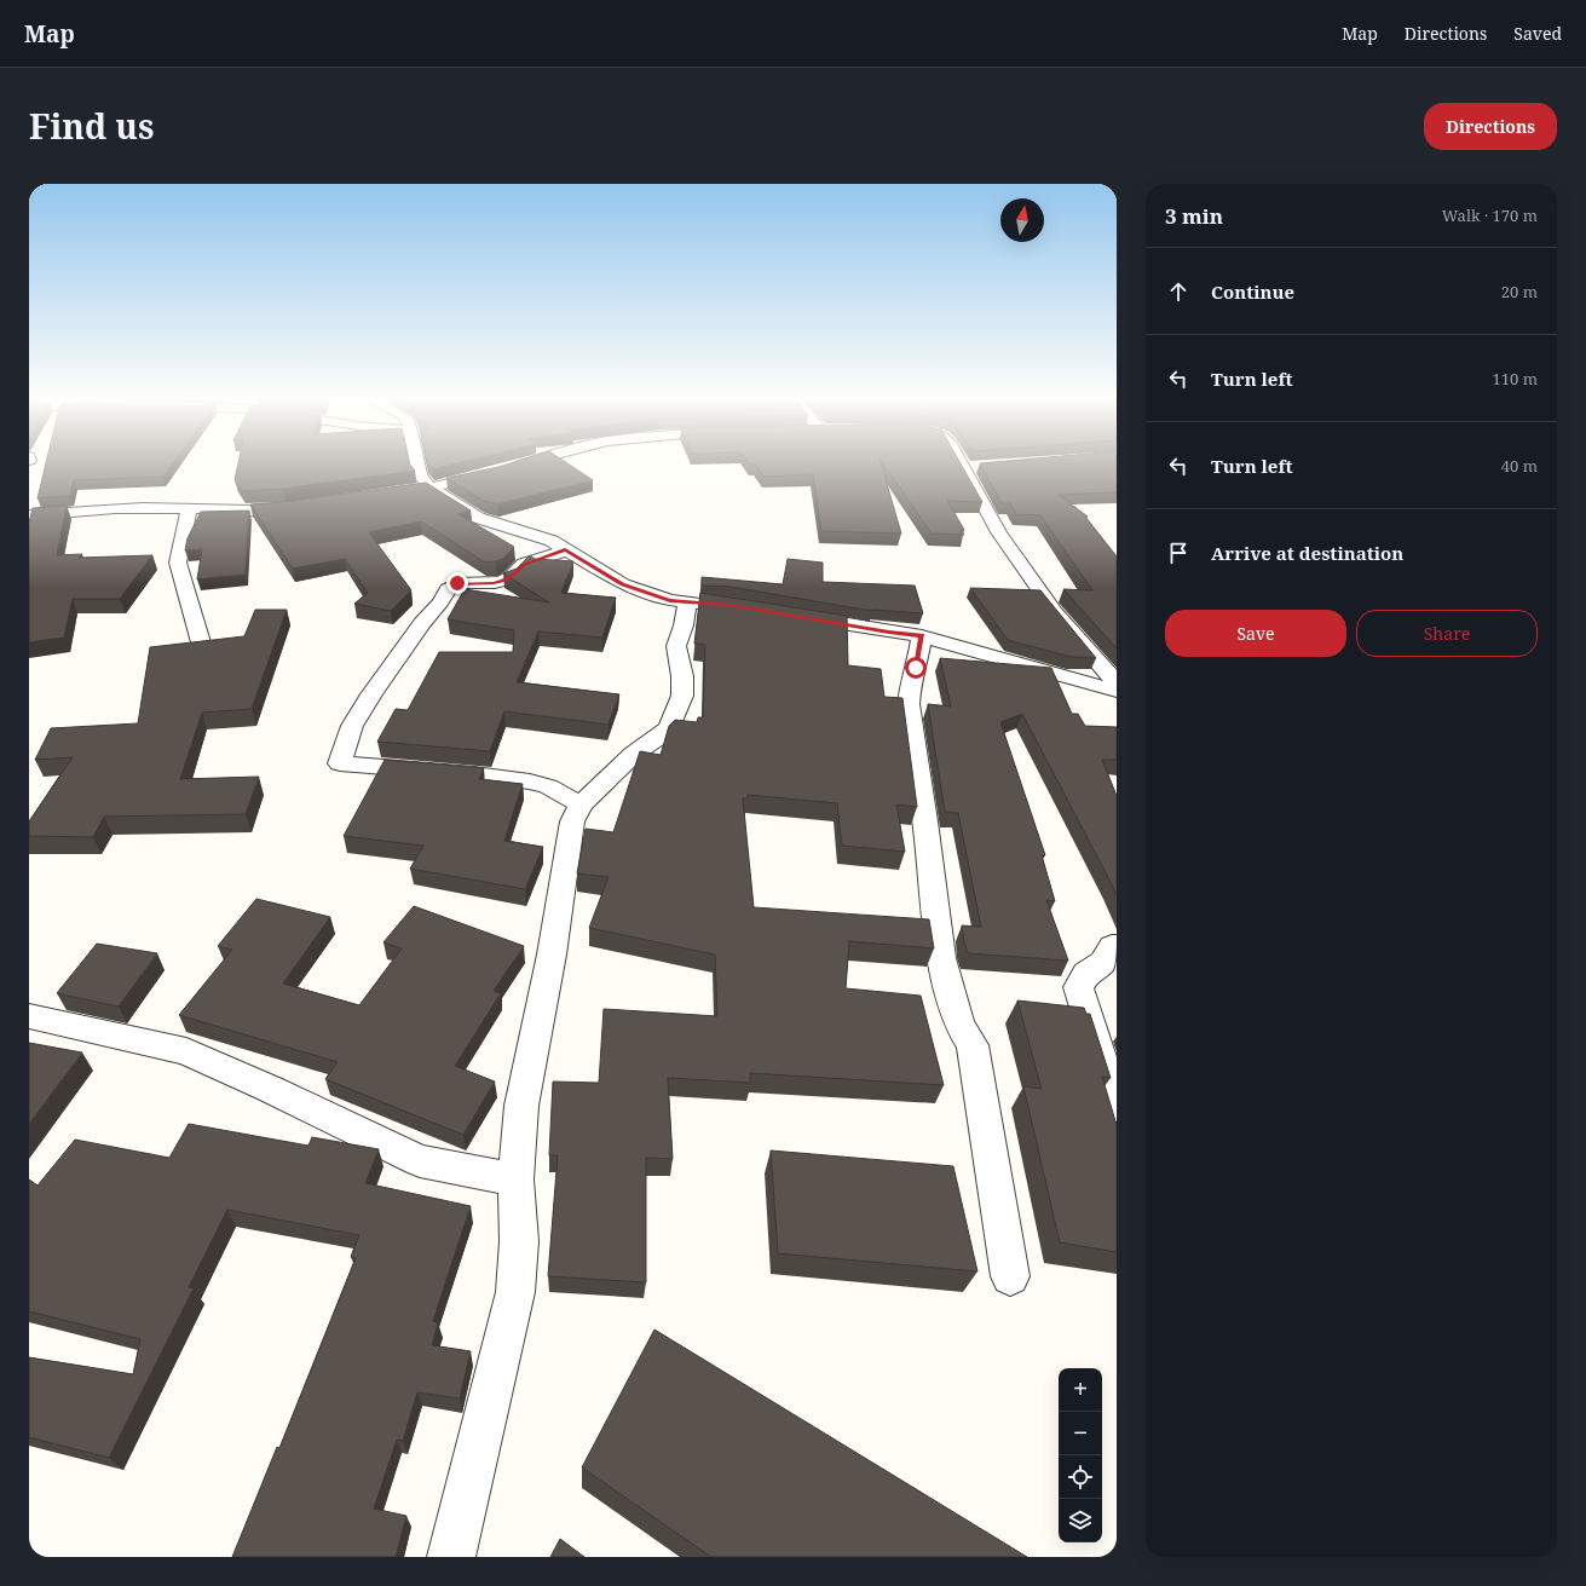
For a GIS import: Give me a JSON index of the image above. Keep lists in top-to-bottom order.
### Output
{
  "north": "top",
  "page": {
    "header": "Map",
    "nav": ["Map", "Directions", "Saved"],
    "title": "Find us",
    "buttons": [
      "Directions",
      ["Save", "Share"]
    ],
    "heading": ["3 min", "Walk · 170 m"],
    "list": [
      ["Continue", "20 m"],
      ["Turn left", "110 m"],
      ["Turn left", "40 m"],
      "Arrive at destination"
    ],
    "map_buttons": ["+", "−"]
  }
}
